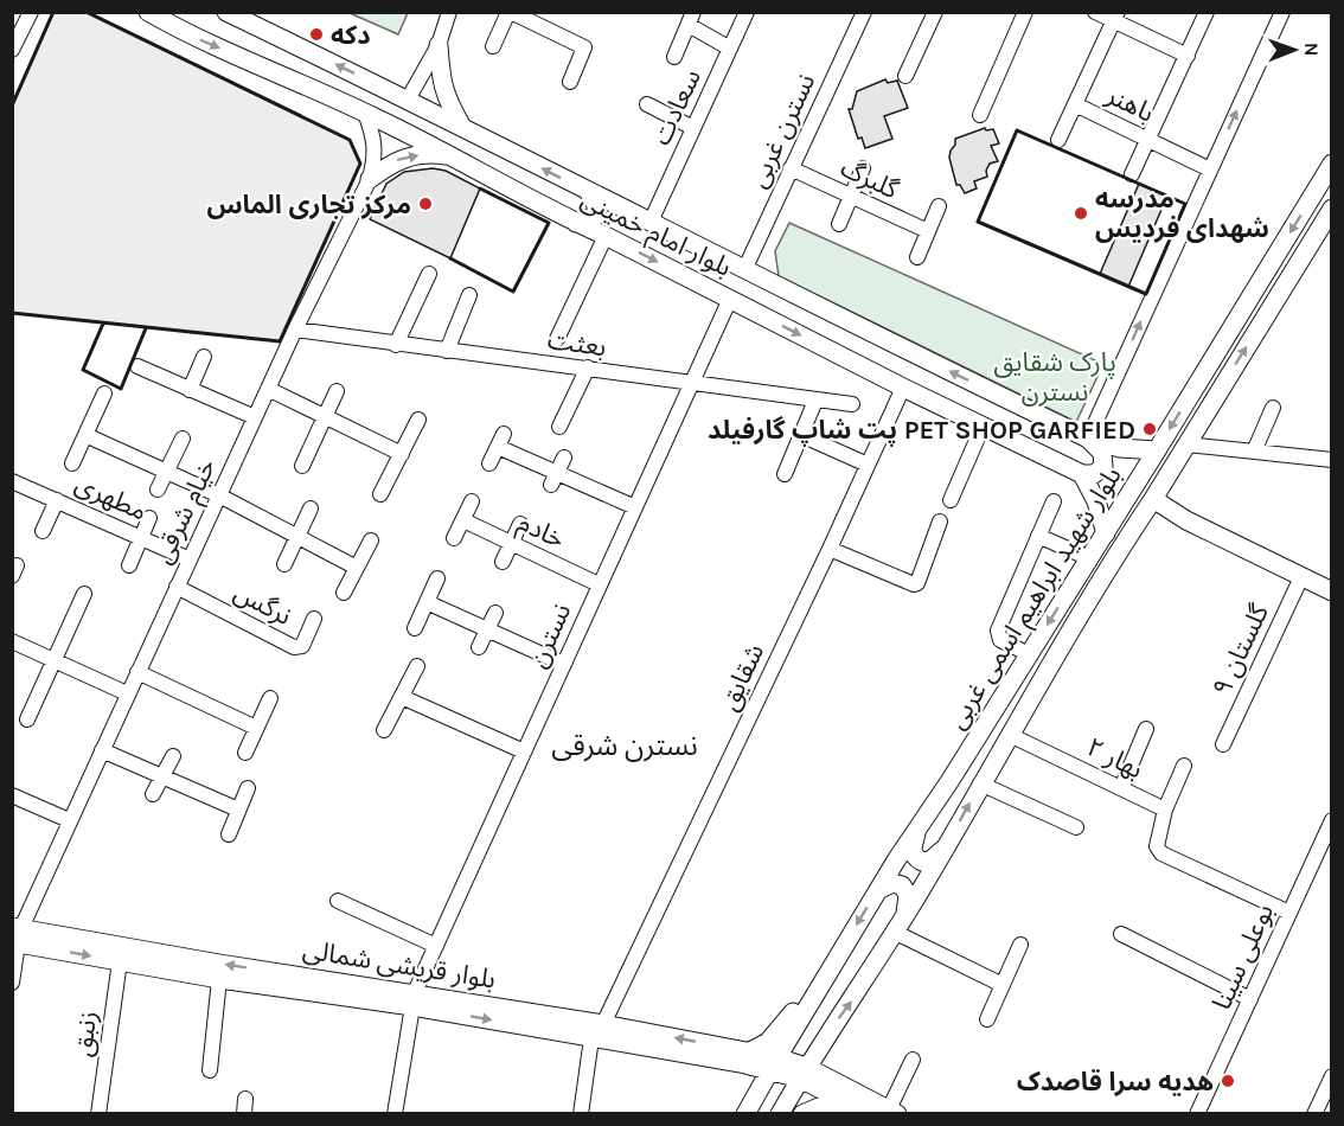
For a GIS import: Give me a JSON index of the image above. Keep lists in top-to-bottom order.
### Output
{
  "streets": {
    "main road": ["بلوار امام خمینی", "بلوار شهید ابراهیم اسمی غربی", "بلوار قریشی شمالی"],
    "street": [
      "باهنر",
      "سعادت",
      "نسترن غربی",
      "گلبرگ",
      "بعثت",
      "مطهری",
      "خیام شرقی",
      "خادم",
      "نرگس",
      "نسترن",
      "گلستان ۹",
      "شقایق",
      "بهار ۲",
      "بوعلی سینا",
      "زنبق"
    ]
  },
  "crossings": [
    ["سعادت", "بلوار امام خمینی"],
    ["نسترن غربی", "گلبرگ"],
    ["نسترن غربی", "بلوار امام خمینی"],
    ["بلوار امام خمینی", "خیام شرقی"],
    ["بلوار امام خمینی", "بلوار شهید ابراهیم اسمی غربی"],
    ["بلوار امام خمینی", "نسترن"],
    ["بلوار امام خمینی", "شقایق"],
    ["بعثت", "خیام شرقی"],
    ["بعثت", "نسترن"],
    ["مطهری", "خیام شرقی"],
    ["خیام شرقی", "نرگس"],
    ["خیام شرقی", "بلوار قریشی شمالی"],
    ["خادم", "نسترن"],
    ["بلوار شهید ابراهیم اسمی غربی", "بهار ۲"],
    ["بلوار شهید ابراهیم اسمی غربی", "بلوار قریشی شمالی"],
    ["نسترن", "بلوار قریشی شمالی"],
    ["شقایق", "بلوار قریشی شمالی"],
    ["بهار ۲", "بوعلی سینا"],
    ["بلوار قریشی شمالی", "زنبق"]
  ],
  "districts": ["نسترن شرقی"],
  "parks": ["پارک شقایق نسترن"],
  "places": [
    "دکه",
    "مرکز تجاری الماس",
    "مدرسه شهدای فردیس",
    "پت شاپ گارفیلد PET SHOP GARFIED",
    "هدیه سرا قاصدک"
  ],
  "north": "right"
}
